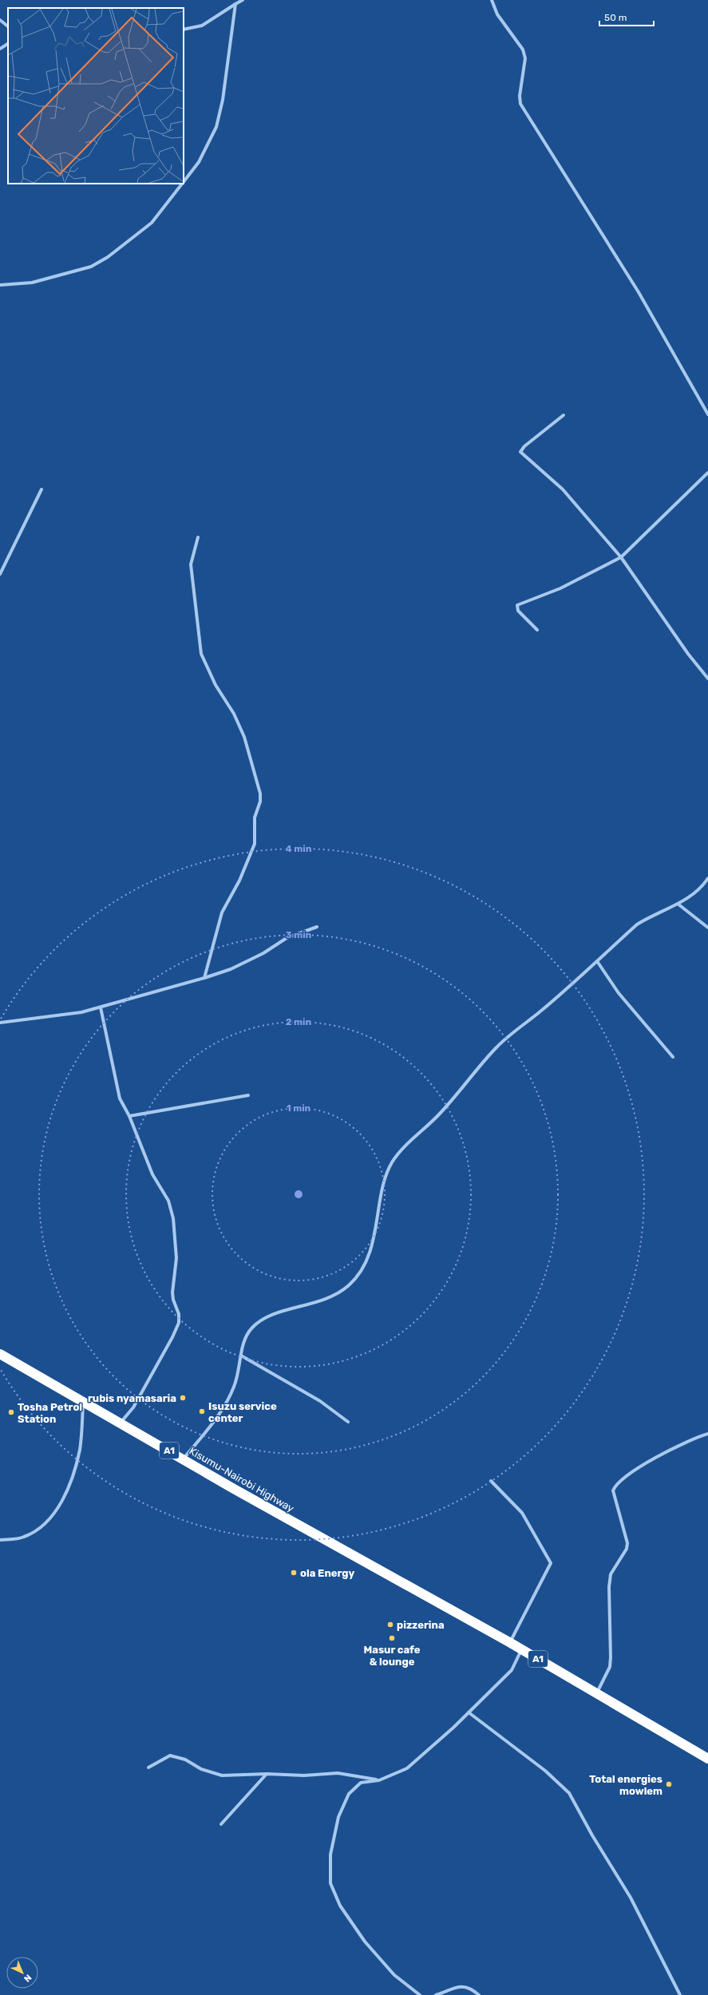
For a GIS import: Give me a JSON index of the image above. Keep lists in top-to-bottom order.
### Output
{
  "streets": {
    "highway": ["A1", "Kisumu-Nairobi Highway"]
  },
  "crossings": [
    ["A1", "Kisumu-Nairobi Highway"]
  ],
  "places": [
    "rubis nyamasaria",
    "Isuzu service center",
    "Tosha Petrol Station",
    "ola Energy",
    "pizzerina",
    "Masur cafe & lounge",
    "Total energies mowlem"
  ],
  "scale_bar": "50 m",
  "north": "bottom right",
  "rings": [
    "4 min",
    "3 min",
    "2 min",
    "1 min"
  ]
}
